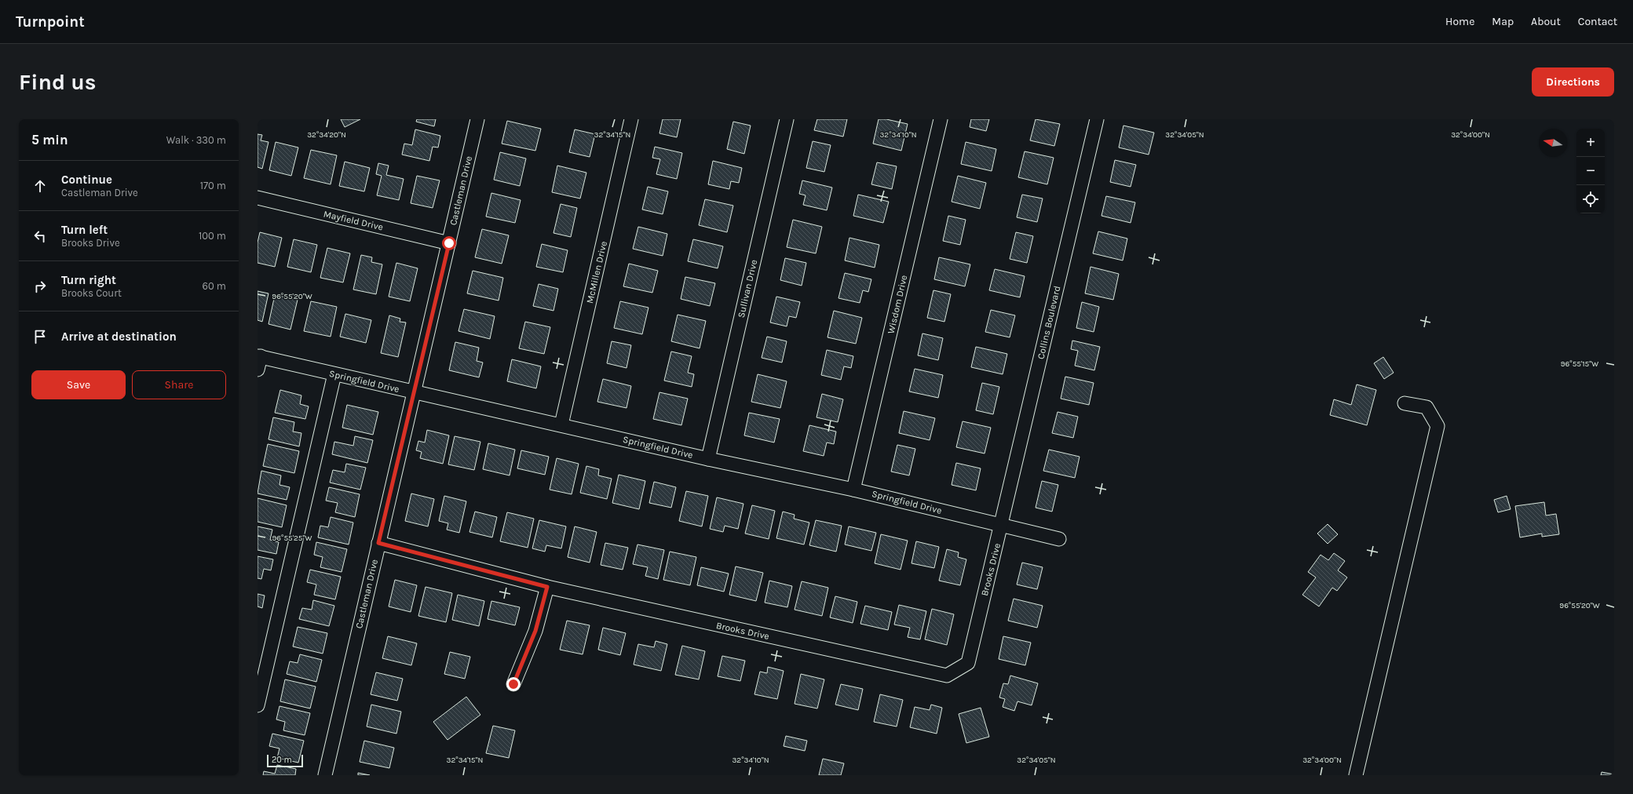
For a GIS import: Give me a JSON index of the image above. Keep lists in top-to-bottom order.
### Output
{
  "streets": {
    "street": [
      "Castleman Drive",
      "Mayfield Drive",
      "McMillen Drive",
      "Sullivan Drive",
      "Wisdom Drive",
      "Collins Boulevard",
      "Springfield Drive",
      "Brooks Drive"
    ]
  },
  "crossings": [
    ["Castleman Drive", "Mayfield Drive"],
    ["Castleman Drive", "Springfield Drive"],
    ["Castleman Drive", "Brooks Drive"],
    ["McMillen Drive", "Springfield Drive"],
    ["Sullivan Drive", "Springfield Drive"],
    ["Wisdom Drive", "Springfield Drive"],
    ["Collins Boulevard", "Springfield Drive"],
    ["Collins Boulevard", "Brooks Drive"],
    ["Springfield Drive", "Brooks Drive"]
  ],
  "scale_bar": "20 m",
  "north": "left",
  "page": {
    "header": "Turnpoint",
    "nav": [
      "Home",
      "Map",
      "About",
      "Contact"
    ],
    "buttons": [
      "Directions",
      ["Save", "Share"]
    ],
    "title": "Find us",
    "heading": ["5 min", "Walk · 330 m"],
    "map_buttons": ["+", "−"],
    "list": [
      ["Continue", "Castleman Drive", "170 m"],
      ["Turn left", "Brooks Drive", "100 m"],
      ["Turn right", "Brooks Court", "60 m"],
      "Arrive at destination"
    ],
    "scale": "20 m"
  },
  "coordinates": [
    "32°34'15\"N",
    "32°34'10\"N",
    "32°34'05\"N",
    "32°34'00\"N",
    "32°34'20\"N",
    "96°55'20\"W",
    "96°55'15\"W",
    "96°55'25\"W"
  ]
}
